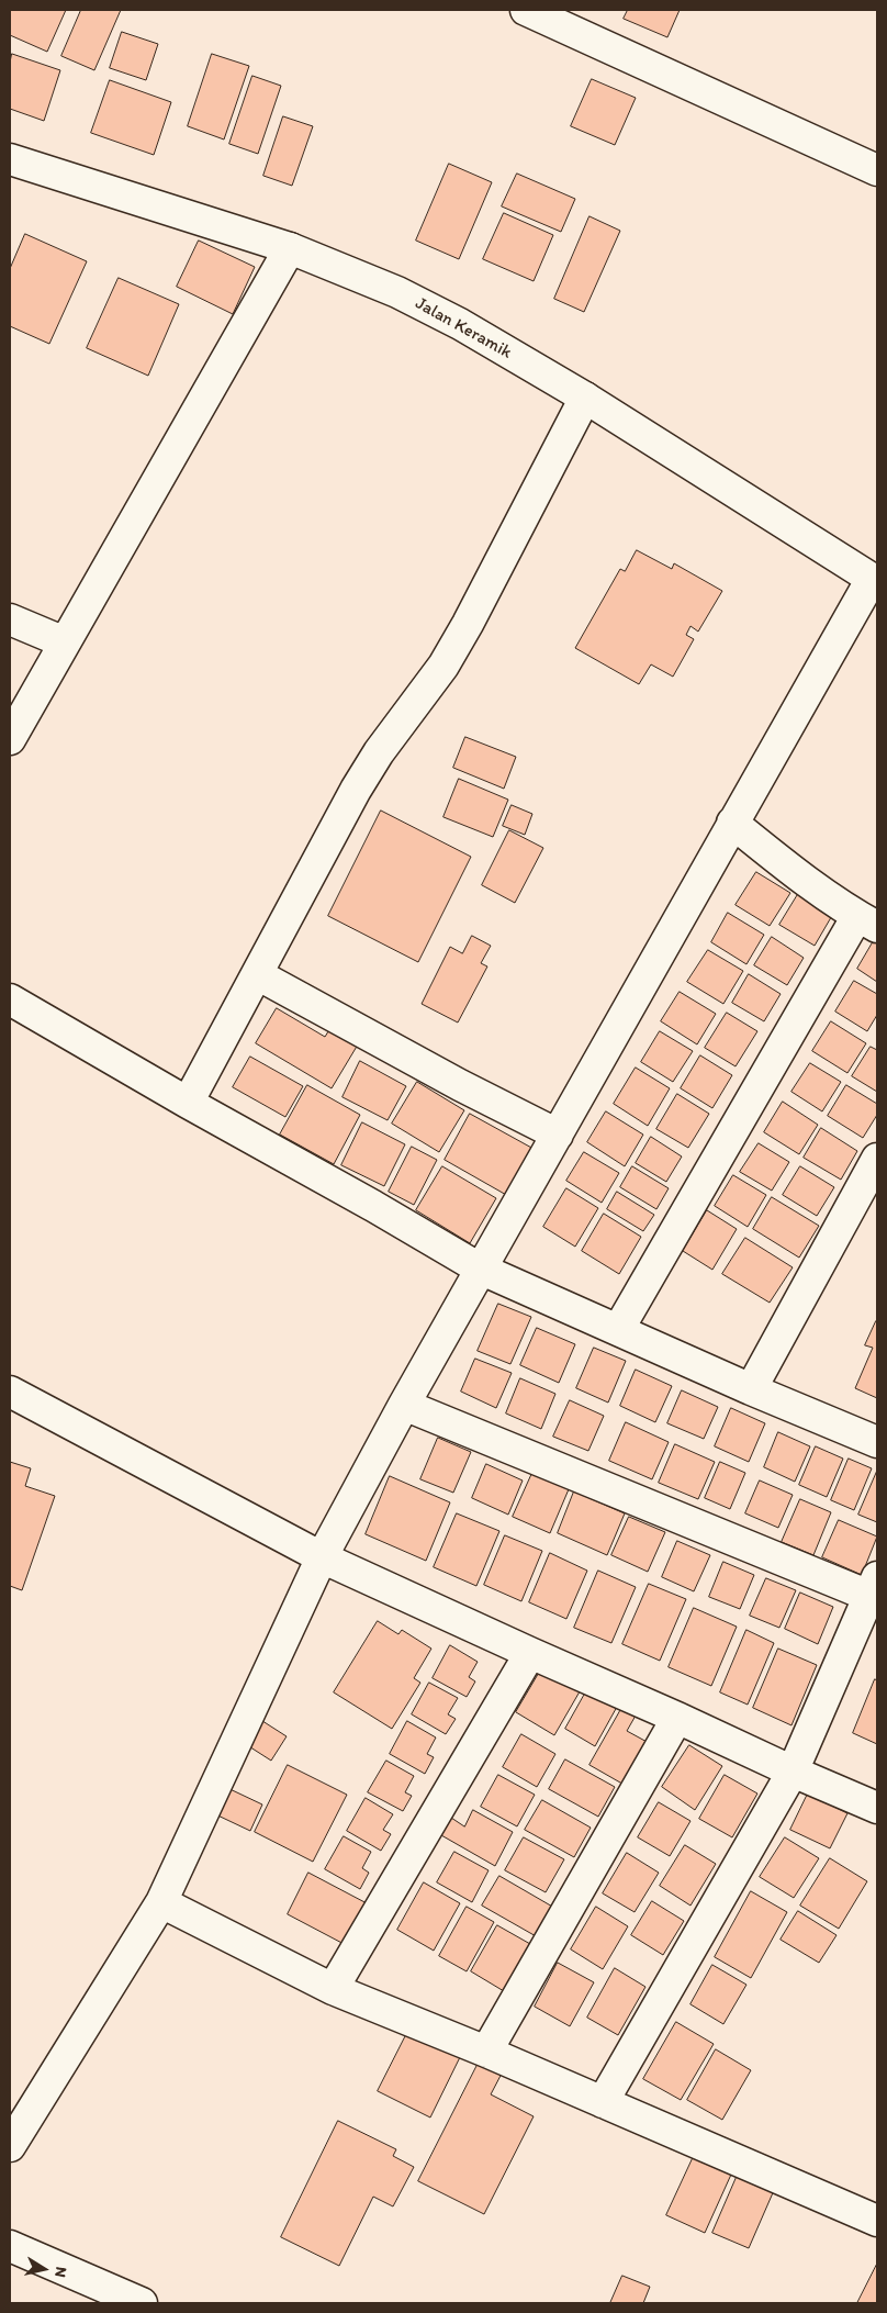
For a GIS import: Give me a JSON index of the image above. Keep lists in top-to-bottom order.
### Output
{
  "streets": {
    "street": ["Jalan Keramik"]
  },
  "north": "right"
}
